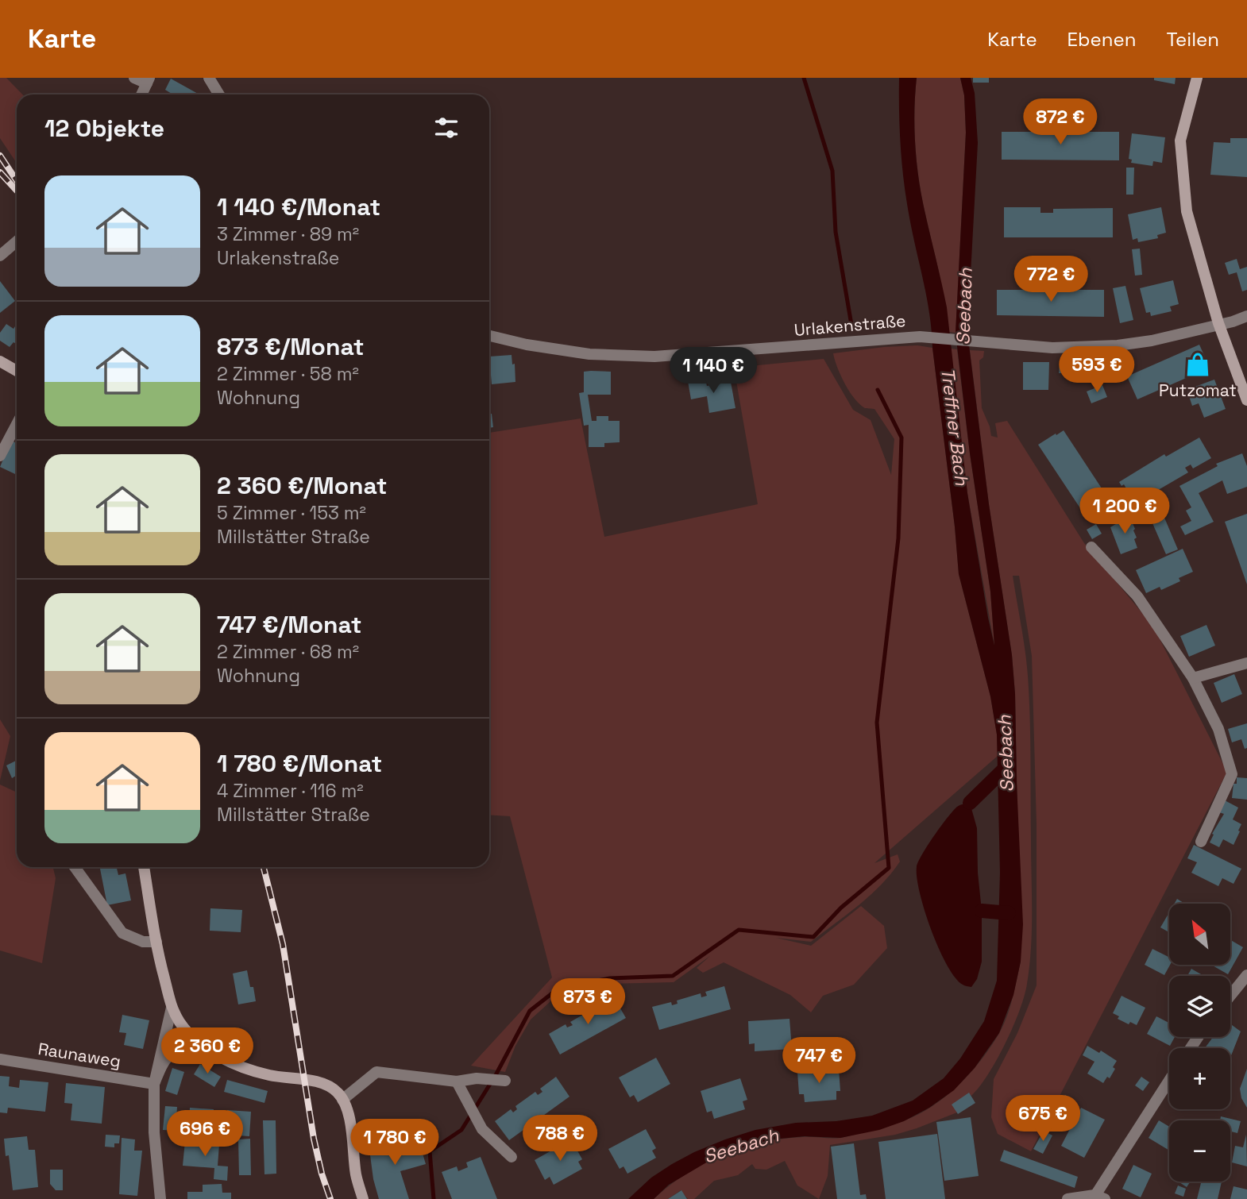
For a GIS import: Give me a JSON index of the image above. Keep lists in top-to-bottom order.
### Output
{
  "streets": {
    "street": ["Urlakenstraße", "Raunaweg"]
  },
  "water": ["Seebach", "Treffner Bach"],
  "places": {
    "shop": ["Putzomat"]
  },
  "north": "top left",
  "page": {
    "header": "Karte",
    "nav": ["Karte", "Ebenen", "Teilen"],
    "heading": "12 Objekte",
    "price": [
      "872 €",
      "772 €",
      "593 €",
      "1 140 €",
      "1 200 €",
      "873 €",
      "2 360 €",
      "747 €",
      "675 €",
      "696 €",
      "788 €",
      "1 780 €"
    ],
    "list": [
      {
        "name": "1 140 €/Monat",
        "note": "3 Zimmer · 89 m² · Urlakenstraße"
      },
      {
        "name": "873 €/Monat",
        "note": "2 Zimmer · 58 m² · Wohnung"
      },
      {
        "name": "2 360 €/Monat",
        "note": "5 Zimmer · 153 m² · Millstätter Straße"
      },
      {
        "name": "747 €/Monat",
        "note": "2 Zimmer · 68 m² · Wohnung"
      },
      {
        "name": "1 780 €/Monat",
        "note": "4 Zimmer · 116 m² · Millstätter Straße"
      }
    ],
    "map_buttons": ["+", "−"]
  }
}
